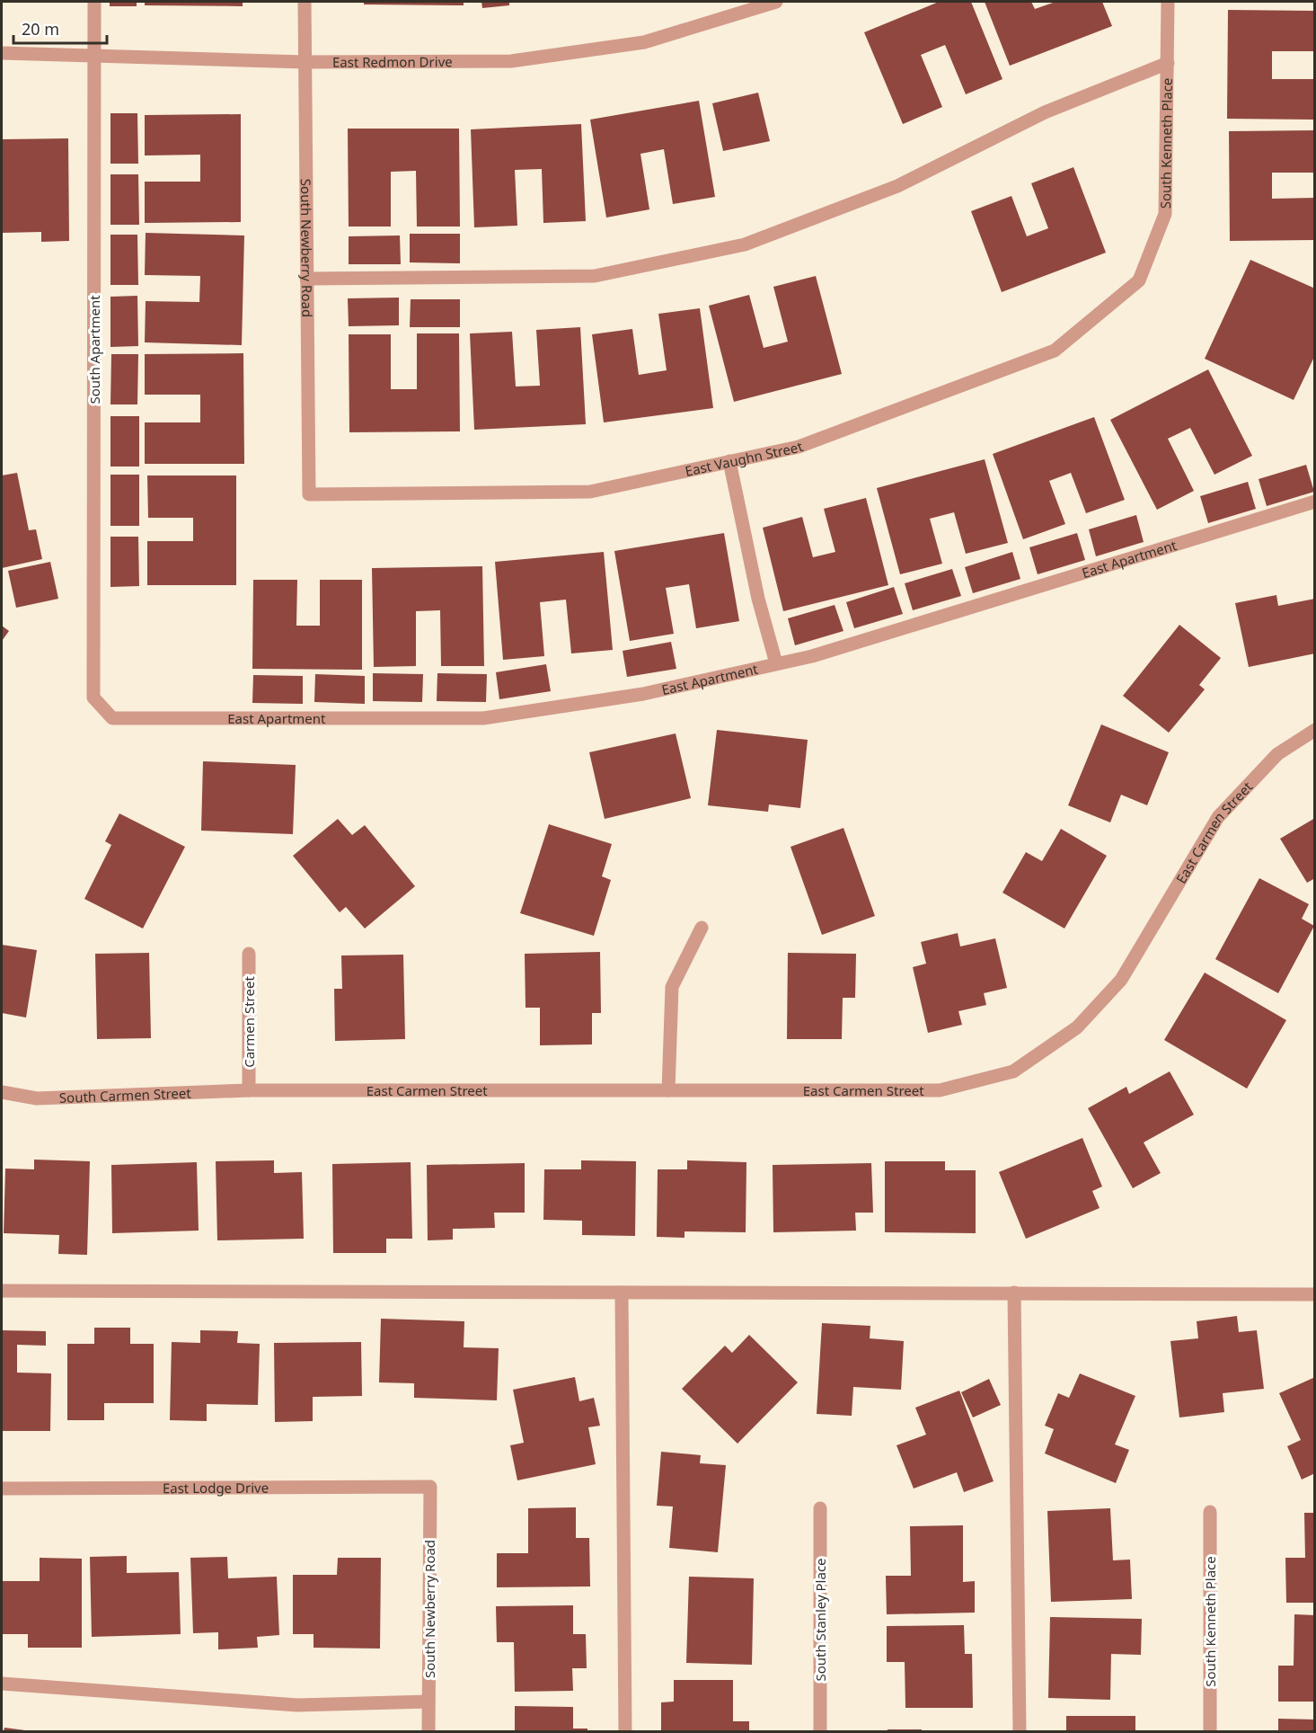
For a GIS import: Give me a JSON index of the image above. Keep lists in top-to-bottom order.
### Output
{
  "streets": {
    "street": [
      "East Redmon Drive",
      "South Kenneth Place",
      "South Newberry Road",
      "South Apartment",
      "East Vaughn Street",
      "East Apartment",
      "East Carmen Street",
      "Carmen Street",
      "South Carmen Street",
      "East Lodge Drive",
      "South Stanley Place"
    ]
  },
  "crossings": [
    ["East Redmon Drive", "South Newberry Road"],
    ["East Redmon Drive", "South Apartment"],
    ["South Kenneth Place", "East Vaughn Street"],
    ["South Newberry Road", "East Vaughn Street"],
    ["South Newberry Road", "East Lodge Drive"],
    ["South Apartment", "East Apartment"],
    ["East Carmen Street", "Carmen Street"],
    ["East Carmen Street", "South Carmen Street"],
    ["Carmen Street", "South Carmen Street"]
  ],
  "scale_bar": "20 m"
}
